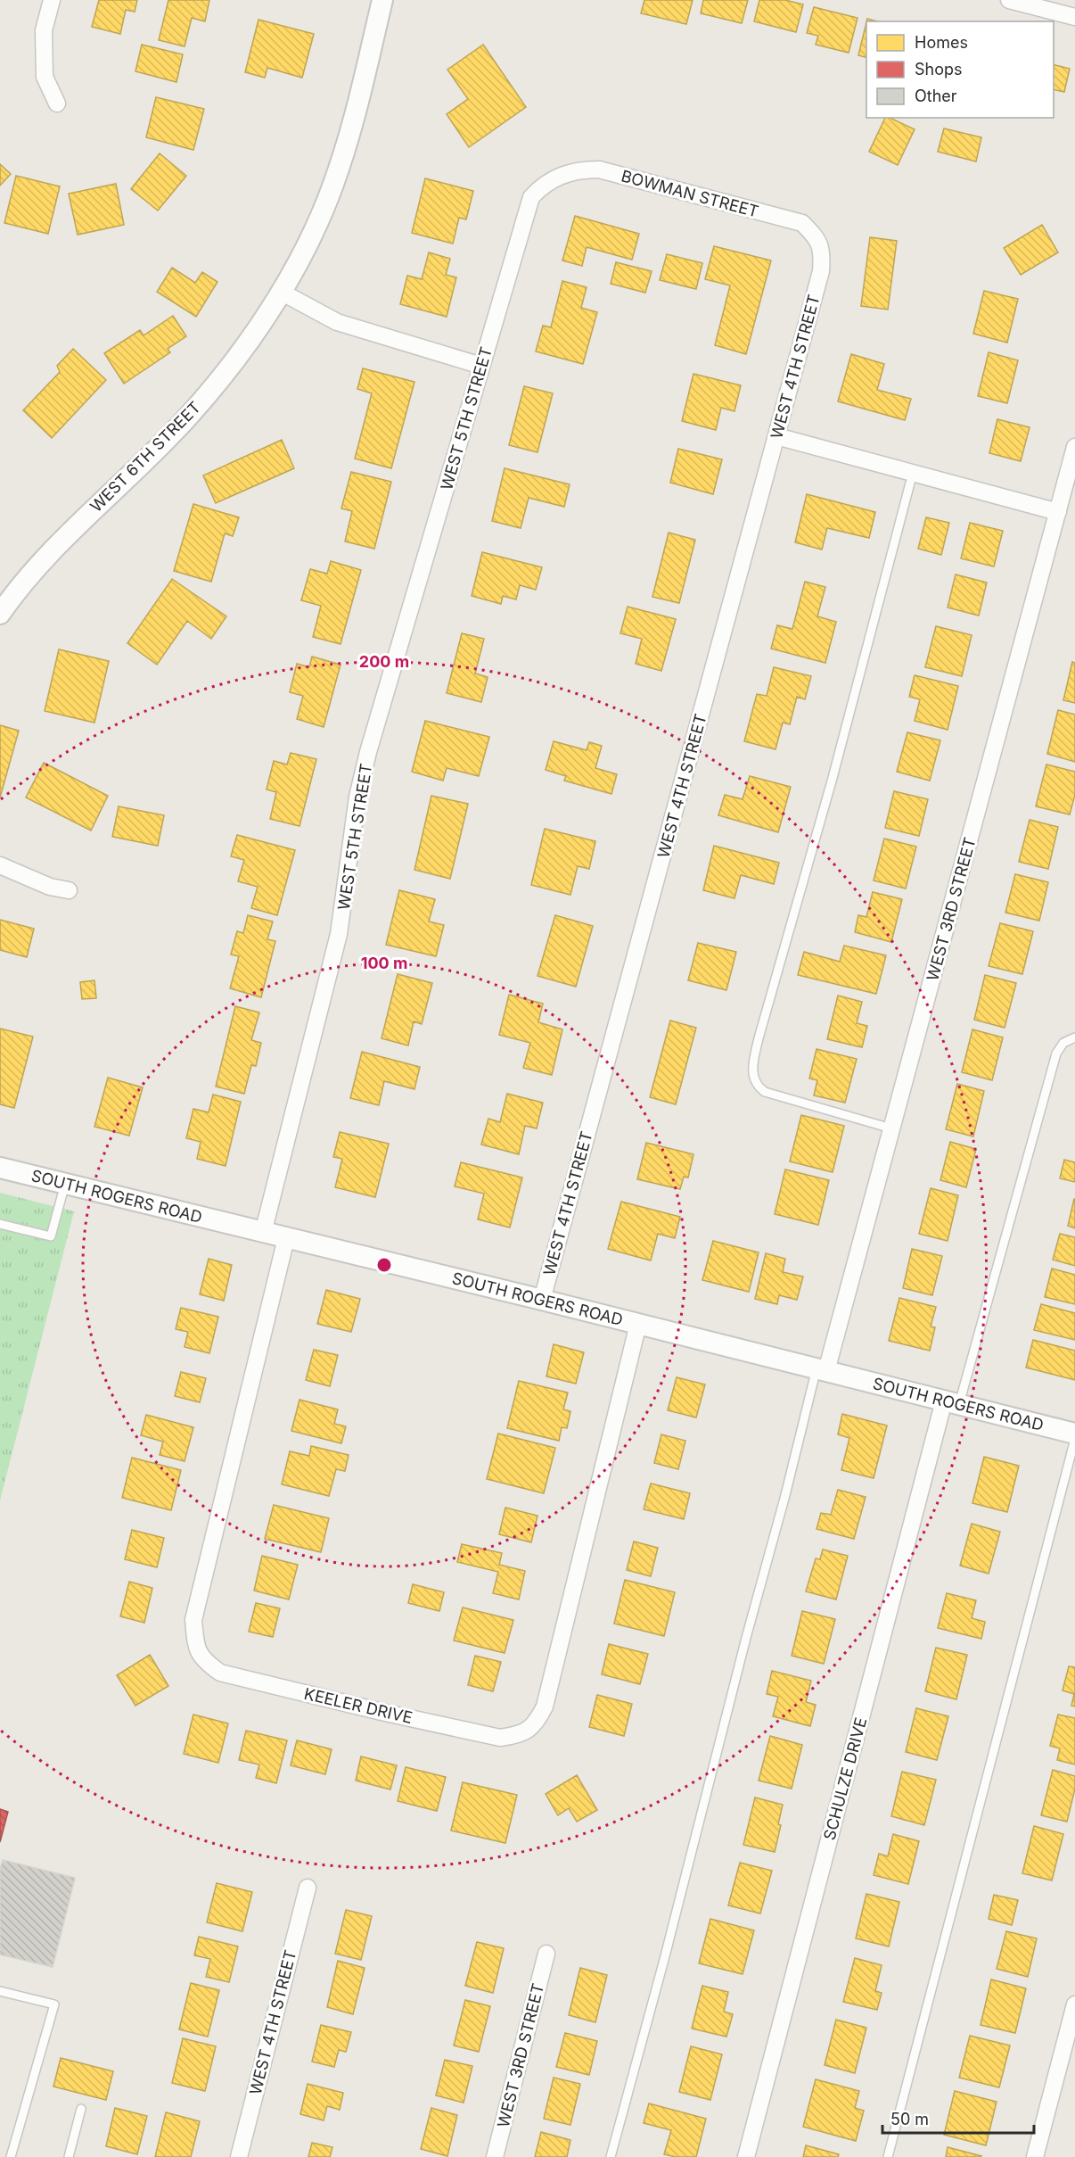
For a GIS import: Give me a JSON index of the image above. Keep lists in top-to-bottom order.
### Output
{
  "streets": {
    "street": [
      "BOWMAN STREET",
      "WEST 4TH STREET",
      "WEST 5TH STREET",
      "WEST 6TH STREET",
      "WEST 3RD STREET",
      "SOUTH ROGERS ROAD",
      "KEELER DRIVE",
      "SCHULZE DRIVE"
    ]
  },
  "crossings": [
    ["BOWMAN STREET", "WEST 4TH STREET"],
    ["BOWMAN STREET", "WEST 5TH STREET"],
    ["WEST 4TH STREET", "SOUTH ROGERS ROAD"],
    ["WEST 5TH STREET", "SOUTH ROGERS ROAD"],
    ["WEST 3RD STREET", "SOUTH ROGERS ROAD"],
    ["SOUTH ROGERS ROAD", "KEELER DRIVE"],
    ["SOUTH ROGERS ROAD", "SCHULZE DRIVE"]
  ],
  "legend": ["Homes", "Shops", "Other"],
  "scale_bar": "50 m",
  "rings": ["200 m", "100 m"]
}
